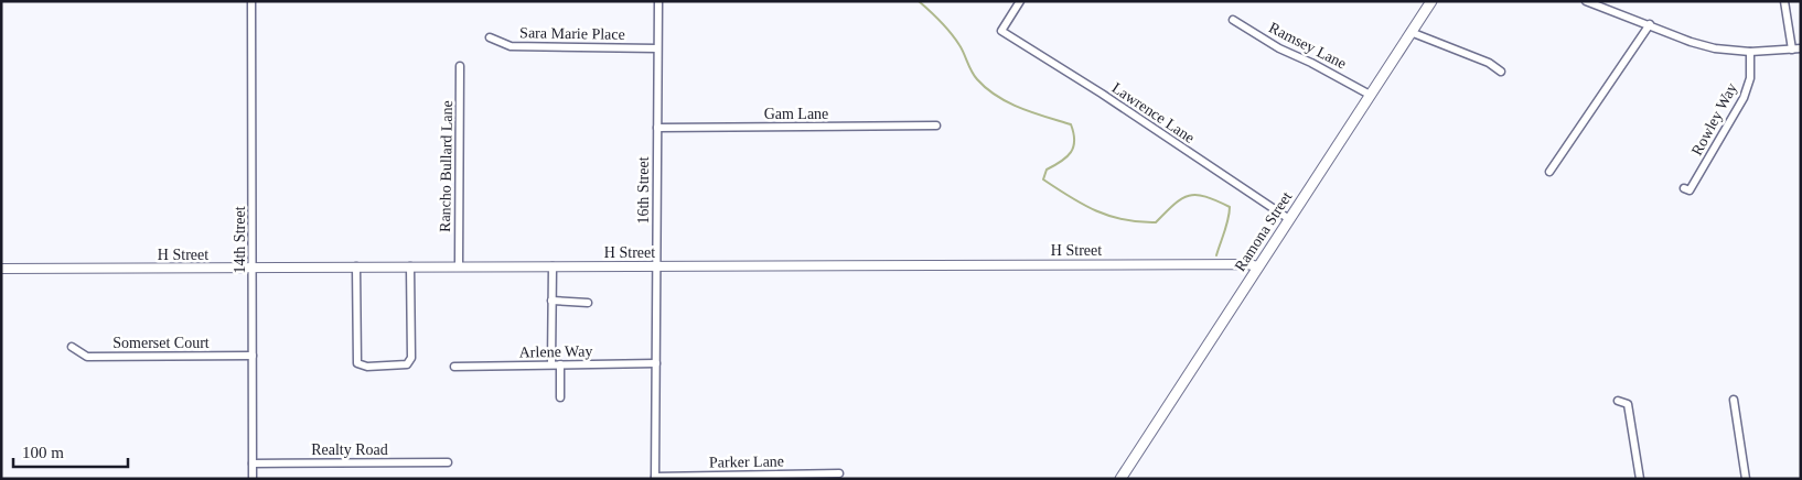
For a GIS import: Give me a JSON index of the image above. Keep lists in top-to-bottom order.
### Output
{
  "streets": {
    "main road": ["Ramona Street"],
    "street": [
      "Sara Marie Place",
      "Ramsey Lane",
      "Lawrence Lane",
      "Gam Lane",
      "Rowley Way",
      "Rancho Bullard Lane",
      "16th Street",
      "14th Street",
      "H Street",
      "Somerset Court",
      "Arlene Way",
      "Realty Road",
      "Parker Lane"
    ]
  },
  "crossings": [
    ["Sara Marie Place", "16th Street"],
    ["Ramsey Lane", "Ramona Street"],
    ["Lawrence Lane", "Ramona Street"],
    ["Gam Lane", "16th Street"],
    ["Rancho Bullard Lane", "H Street"],
    ["16th Street", "H Street"],
    ["16th Street", "Arlene Way"],
    ["16th Street", "Parker Lane"],
    ["Ramona Street", "H Street"],
    ["14th Street", "H Street"],
    ["14th Street", "Somerset Court"],
    ["14th Street", "Realty Road"]
  ],
  "scale_bar": "100 m"
}
